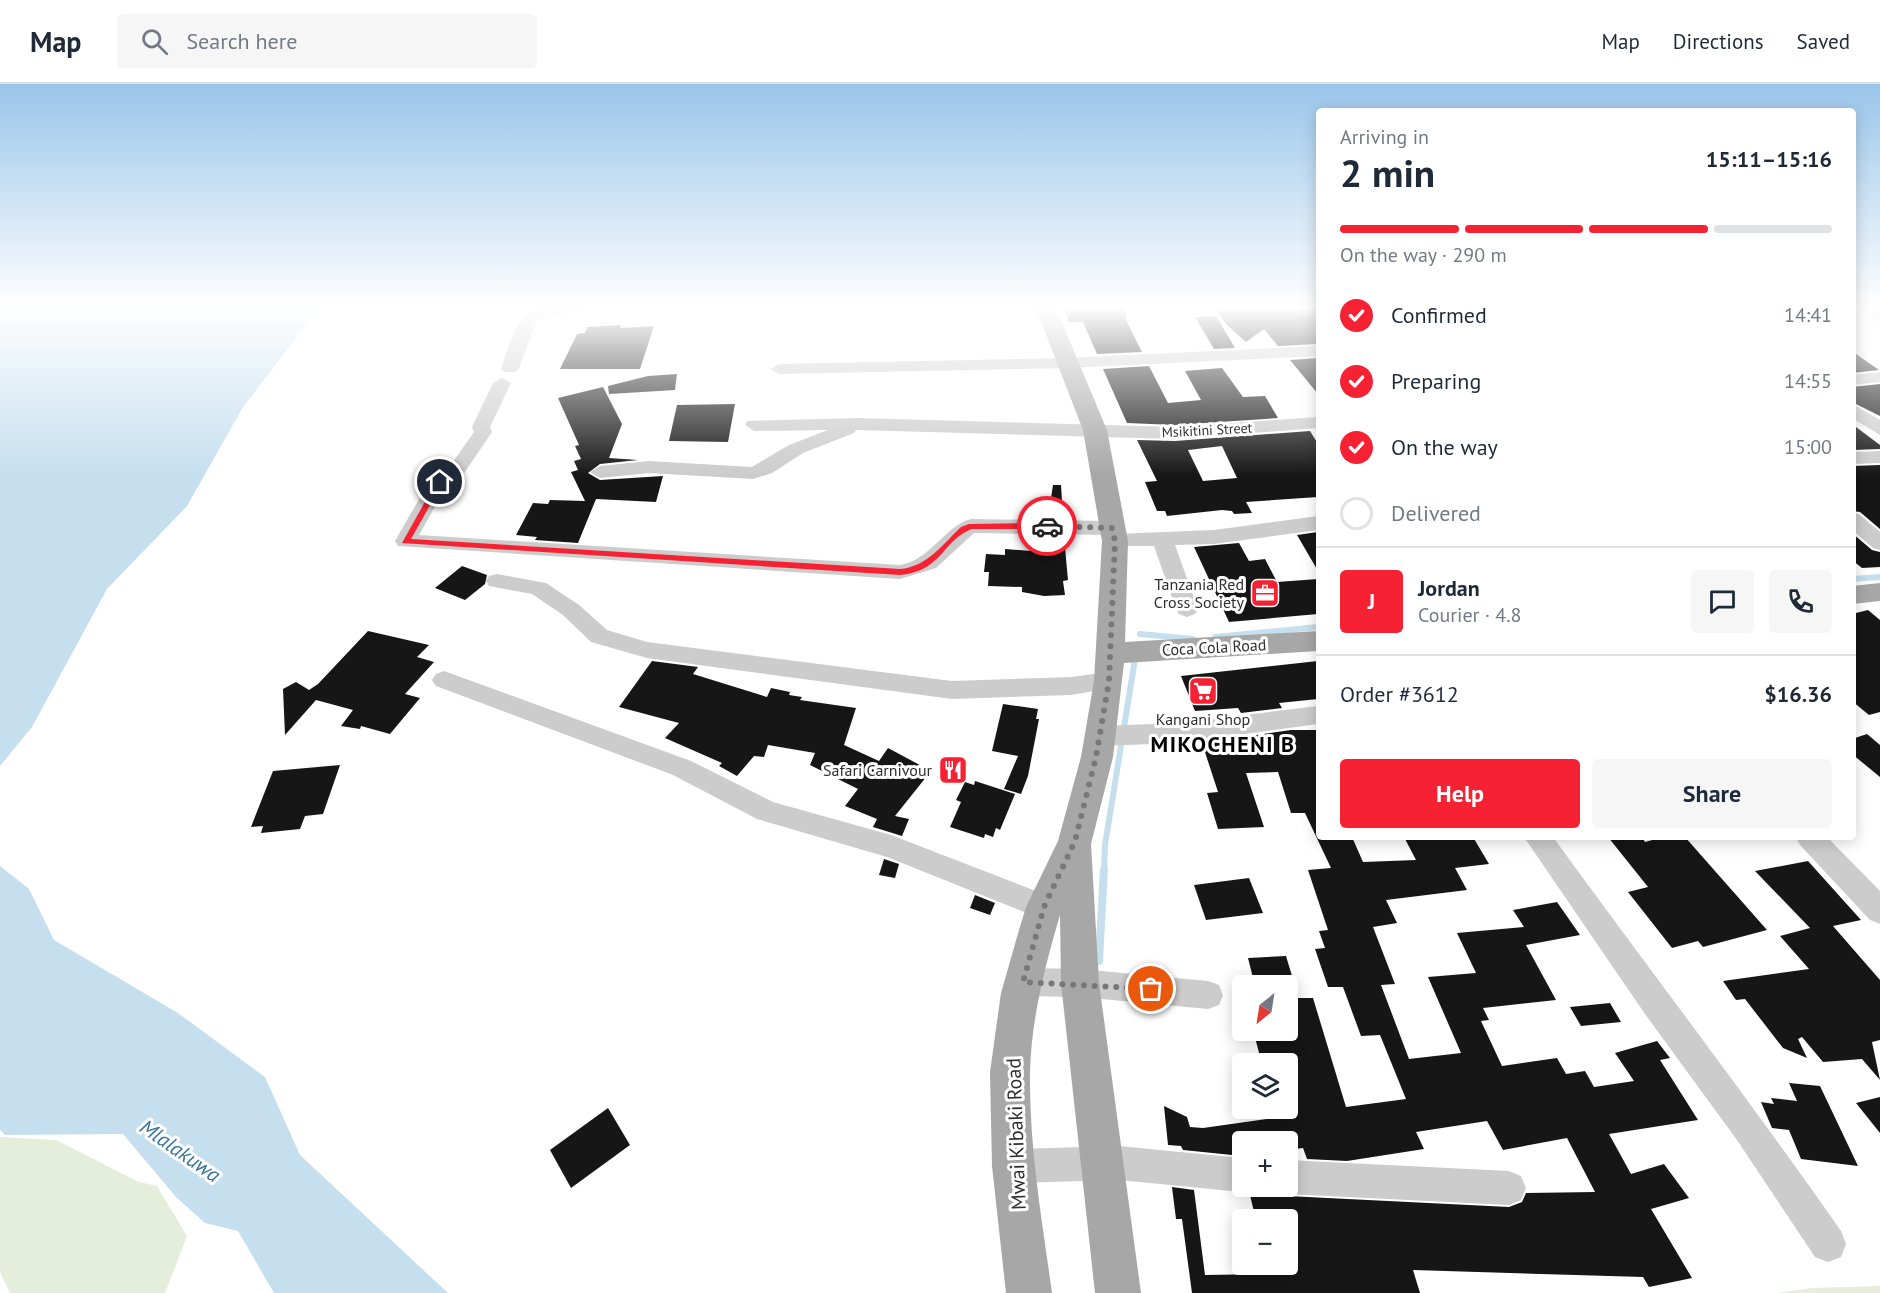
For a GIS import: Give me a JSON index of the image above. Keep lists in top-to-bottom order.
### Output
{
  "streets": {
    "main road": ["Coca Cola Road", "Mwai Kibaki Road"],
    "street": ["Msikitini Street"]
  },
  "crossings": [
    ["Msikitini Street", "Mwai Kibaki Road"],
    ["Coca Cola Road", "Mwai Kibaki Road"]
  ],
  "districts": ["MIKOCHENI B"],
  "water": ["Mlalakuwa"],
  "places": {
    "office": ["Tanzania Red Cross Society"],
    "supermarket": ["Kangani Shop"],
    "restaurant": ["Safari Carnivour"]
  },
  "north": "bottom left",
  "page": {
    "header": "Map",
    "search": "Search here",
    "nav": ["Map", "Directions", "Saved"],
    "heading": ["2 min", "Arriving in", "15:11–15:16"],
    "panel": [
      "Jordan",
      "Courier · 4.8",
      "Order #3612",
      "$16.36"
    ],
    "bar": "On the way · 290 m",
    "list": [
      ["Confirmed", "14:41"],
      ["Preparing", "14:55"],
      ["On the way", "15:00"],
      "Delivered"
    ],
    "round": "J",
    "buttons": ["Help", "Share"],
    "map_buttons": ["+", "−"]
  }
}
